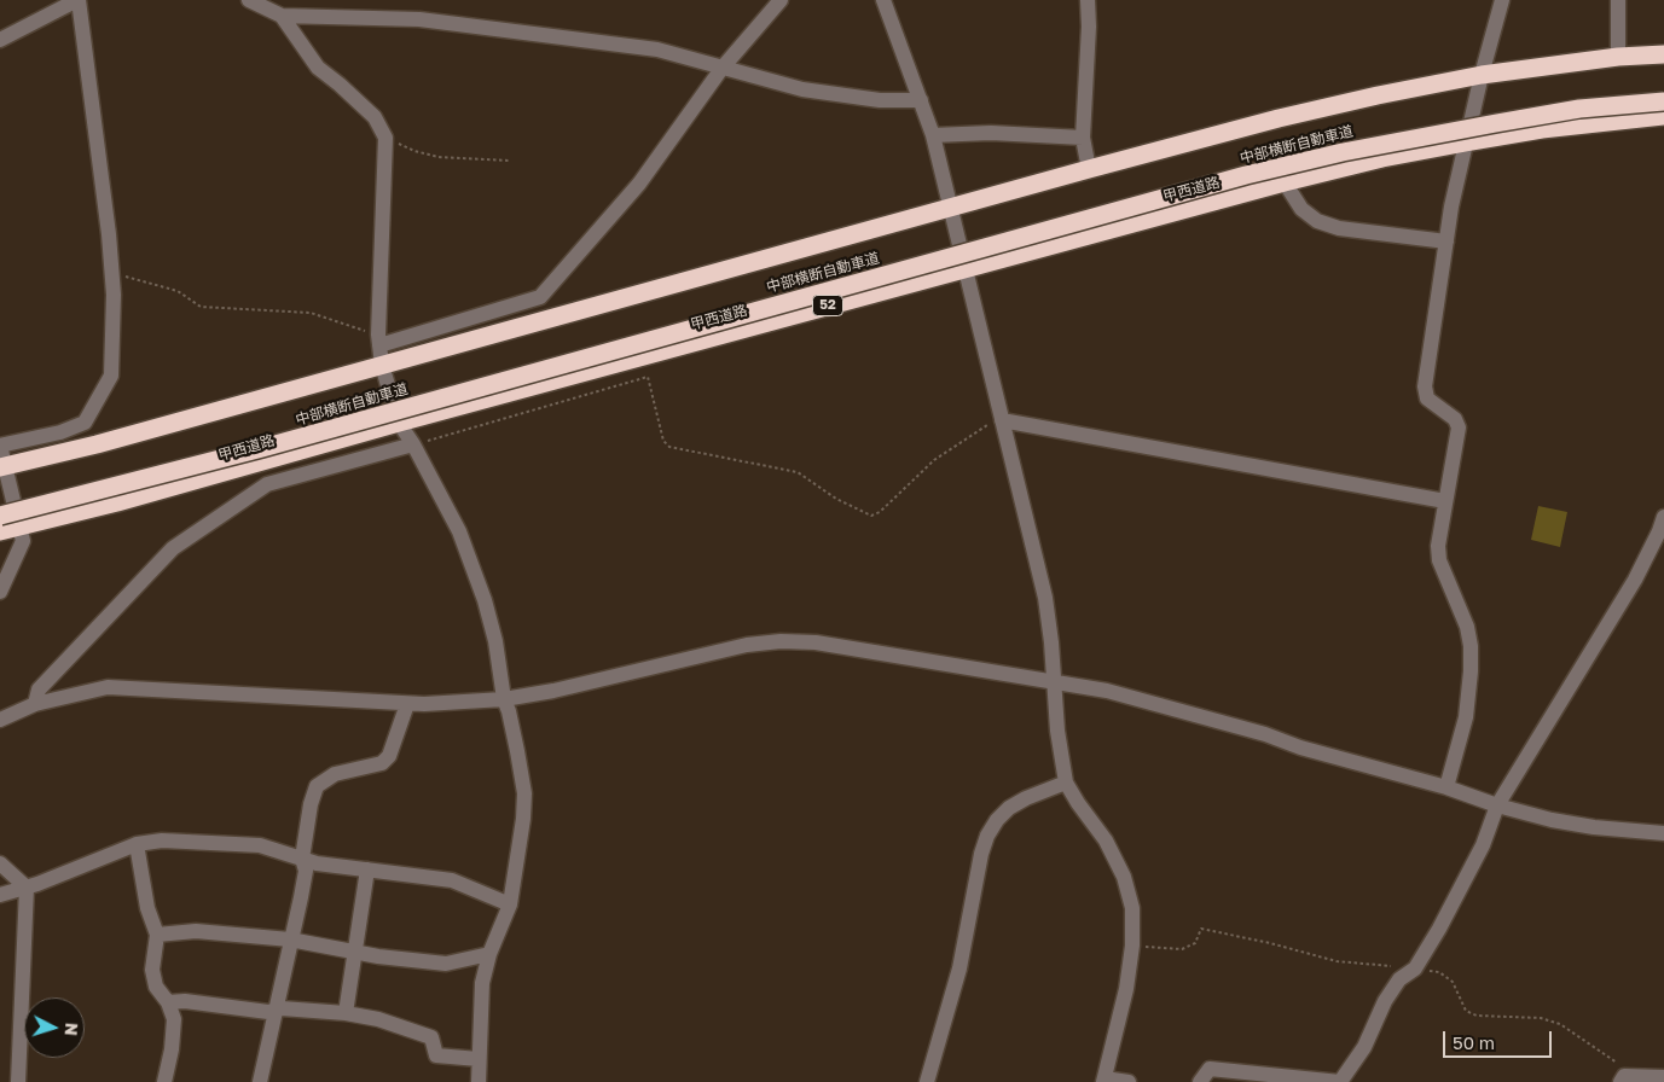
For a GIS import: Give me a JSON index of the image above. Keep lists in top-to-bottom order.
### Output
{
  "streets": {
    "highway": ["中部横断自動車道", "甲西道路", "52"]
  },
  "scale_bar": "50 m",
  "north": "right"
}
